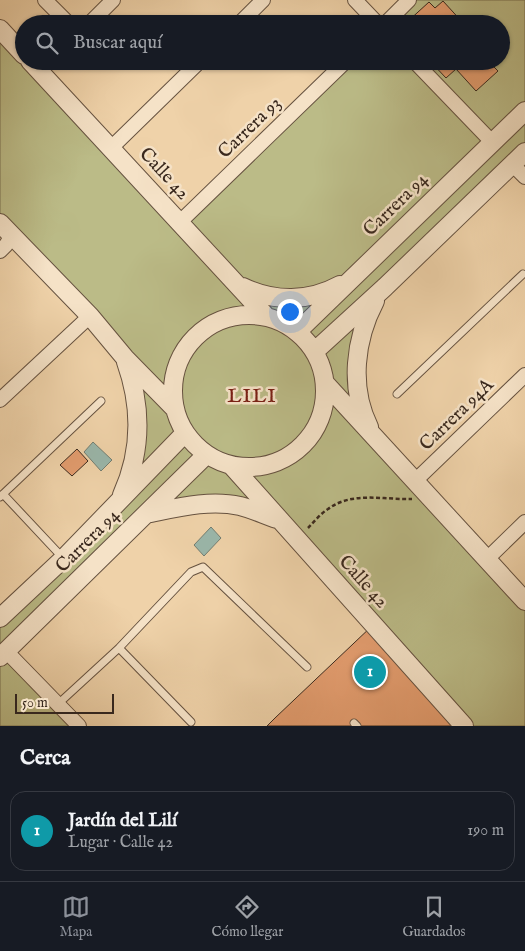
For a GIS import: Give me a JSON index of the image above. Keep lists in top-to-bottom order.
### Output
{
  "streets": {
    "street": [
      "Carrera 93",
      "Calle 42",
      "Carrera 94",
      "Carrera 94A"
    ]
  },
  "crossings": [
    ["Carrera 93", "Calle 42"],
    ["Calle 42", "Carrera 94"]
  ],
  "districts": ["LILI"],
  "scale_bar": "50 m",
  "page": {
    "search": "Buscar aquí",
    "pins": "1",
    "scale": "50 m",
    "heading": "Cerca",
    "list": [
      {
        "mark": "1",
        "name": "Jardín del Lilí",
        "note": "Lugar · Calle 42",
        "value": "190 m"
      }
    ],
    "nav": ["Mapa", "Cómo llegar", "Guardados"]
  }
}
